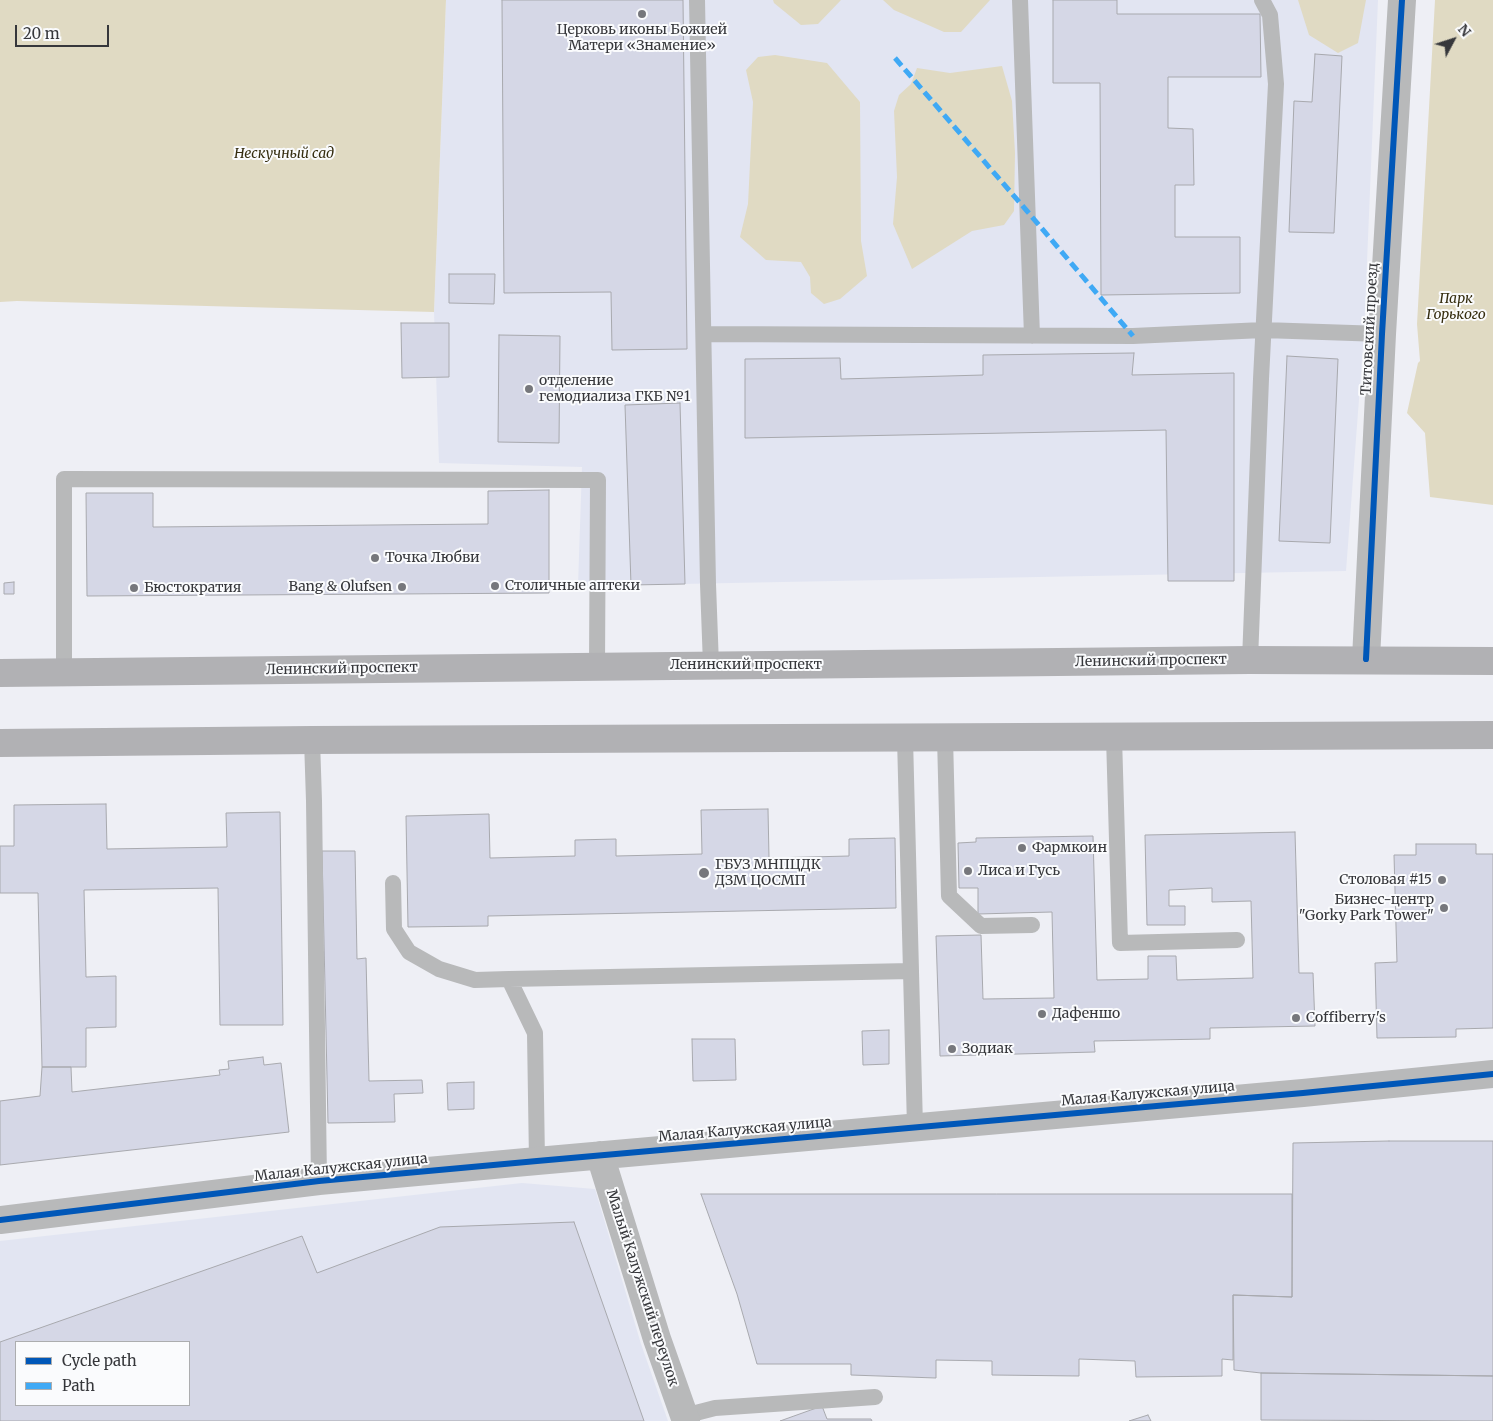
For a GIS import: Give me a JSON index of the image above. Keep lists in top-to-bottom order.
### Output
{
  "streets": {
    "main road": ["Ленинский проспект"],
    "street": ["Титовский проезд", "Малая Калужская улица", "Малый Калужский переулок"]
  },
  "crossings": [
    ["Титовский проезд", "Ленинский проспект"],
    ["Малая Калужская улица", "Малый Калужский переулок"]
  ],
  "parks": ["Нескучный сад", "Парк Горького"],
  "places": [
    "Церковь иконы Божией Матери «Знамение»",
    "отделение гемодиализа ГКБ №1",
    "Точка Любви",
    "Столичные аптеки",
    "Bang & Olufsen",
    "Бюстократия",
    "Фармкоин",
    "Лиса и Гусь",
    "ГБУЗ МНПЦДК ДЗМ ЦОСМП",
    "Столовая #15",
    "Бизнес-центр \"Gorky Park Tower\"",
    "Дафеншо",
    "Coffiberry's",
    "Зодиак"
  ],
  "legend": ["Cycle path", "Path"],
  "scale_bar": "20 m",
  "north": "top right"
}
